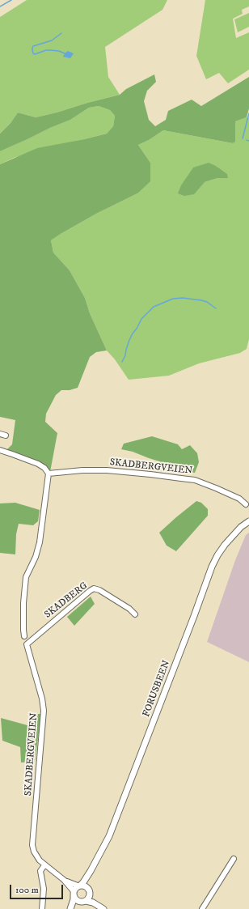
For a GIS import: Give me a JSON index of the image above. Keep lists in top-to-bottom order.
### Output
{
  "streets": {
    "main road": ["FORUSBEEN"],
    "street": ["SKADBERGVEIEN", "SKADBERG"]
  },
  "crossings": [
    ["SKADBERGVEIEN", "SKADBERG"],
    ["SKADBERGVEIEN", "FORUSBEEN"]
  ],
  "scale_bar": "100 m"
}
